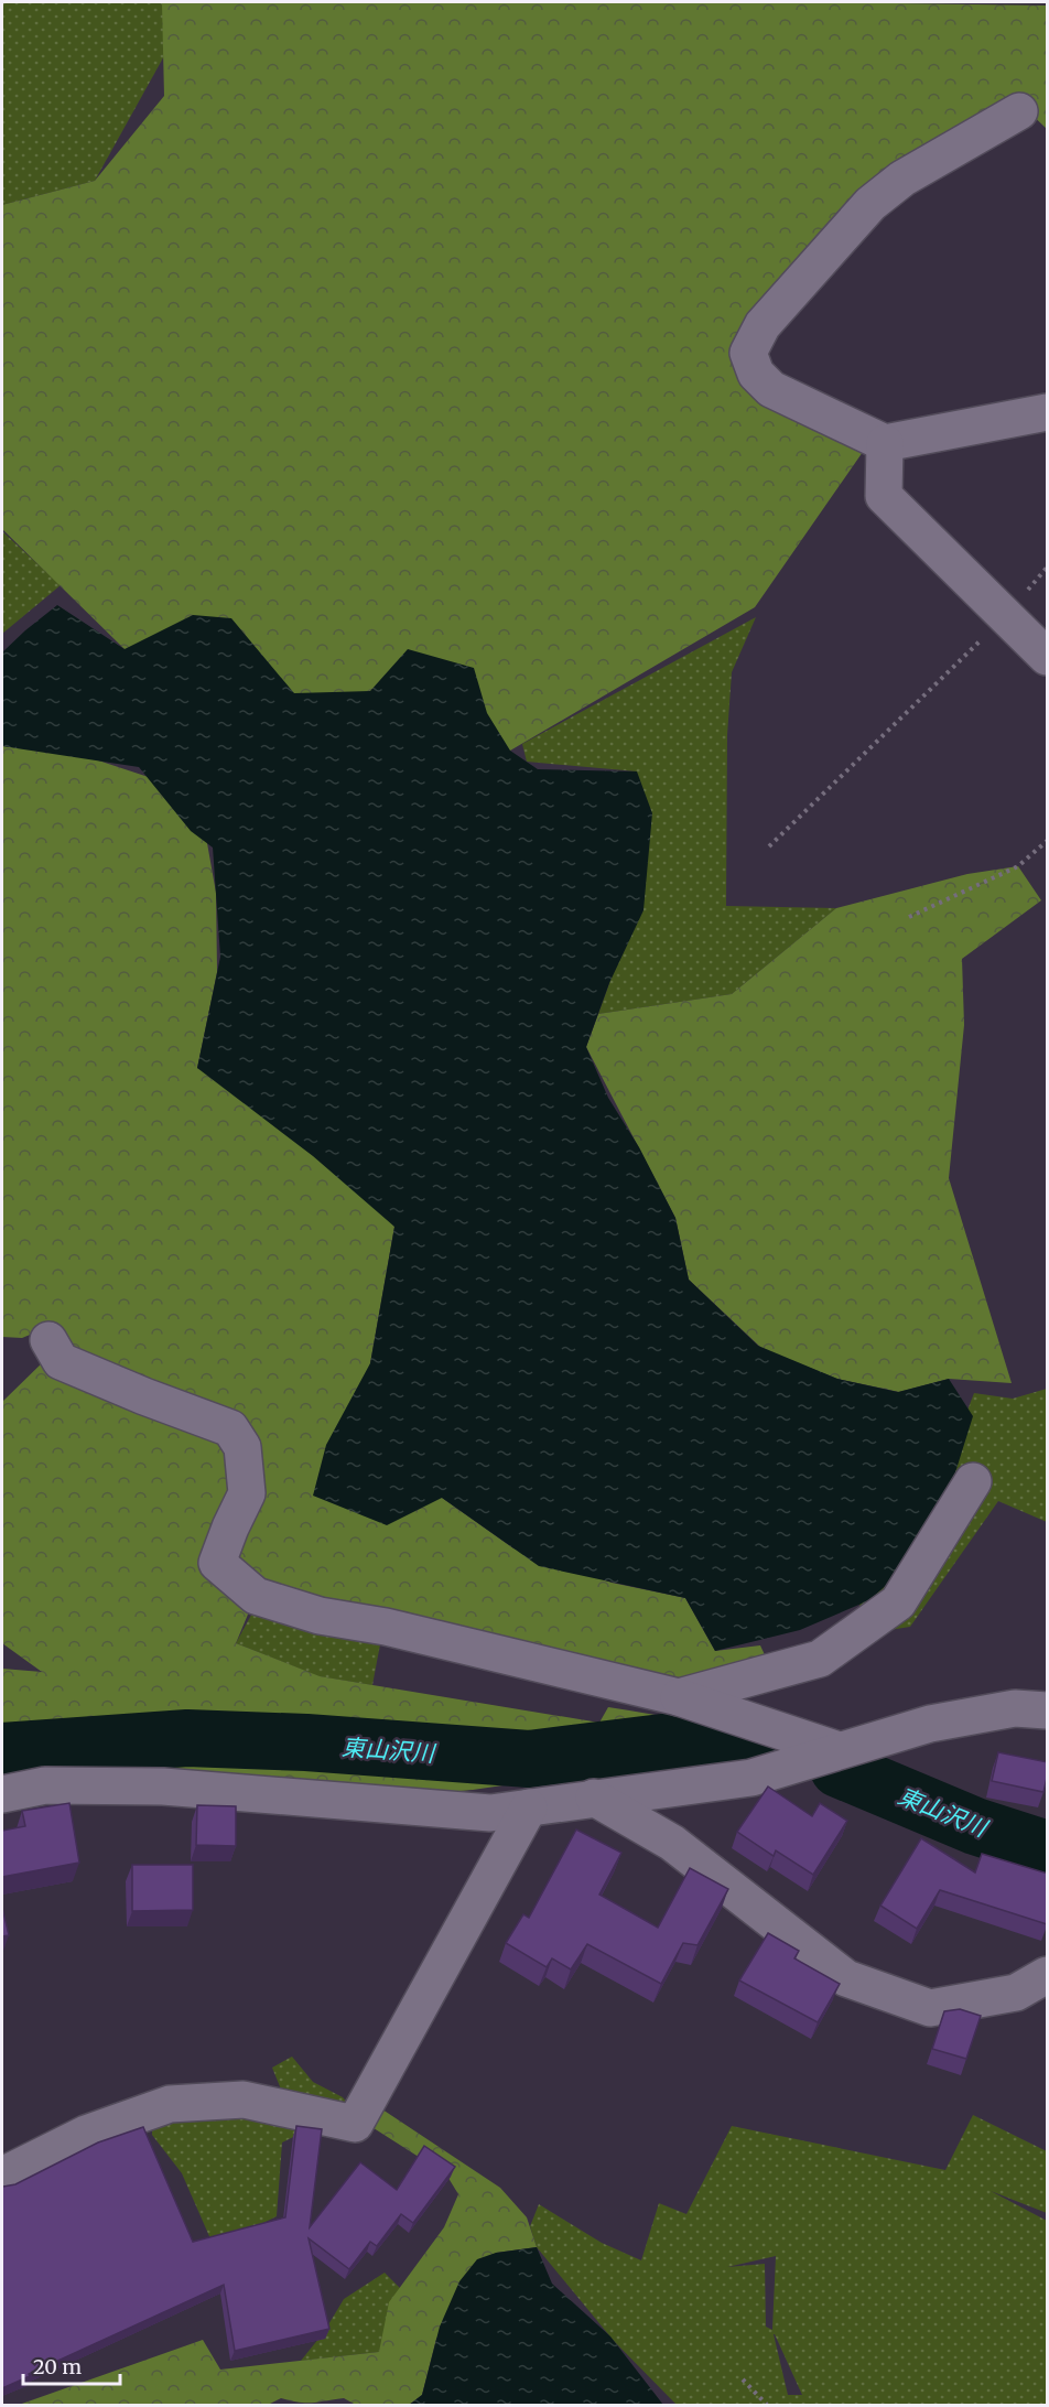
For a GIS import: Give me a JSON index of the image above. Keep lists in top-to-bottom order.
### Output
{
  "water": ["東山沢川"],
  "scale_bar": "20 m"
}
